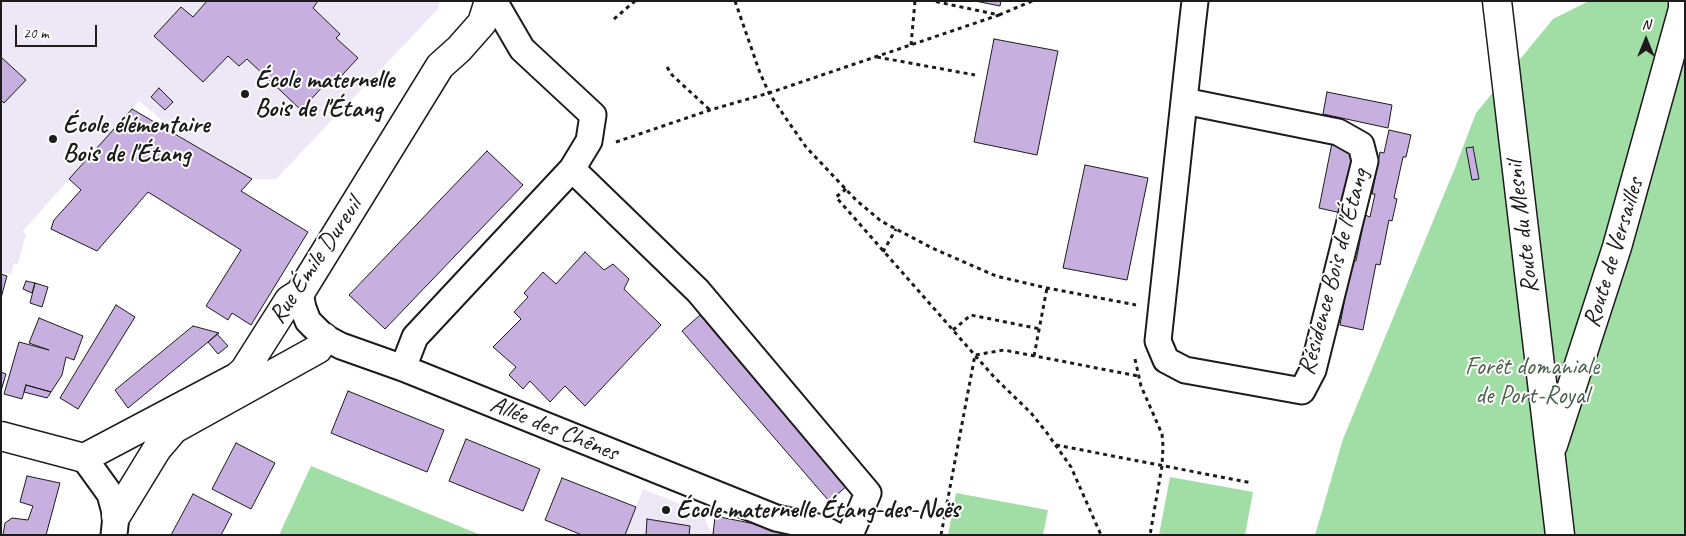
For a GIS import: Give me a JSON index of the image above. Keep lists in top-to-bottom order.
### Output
{
  "streets": {
    "street": [
      "Route du Mesnil",
      "Route de Versailles",
      "Rue Émile Dureuil",
      "Résidence Bois de l'Étang",
      "Allée des Chênes"
    ]
  },
  "crossings": [
    ["Route du Mesnil", "Route de Versailles"],
    ["Rue Émile Dureuil", "Allée des Chênes"]
  ],
  "parks": ["Forêt domaniale de Port-Royal"],
  "places": ["École maternelle Bois de l'Étang", "École élémentaire Bois de l'Étang", "École maternelle Étang-des-Noës"],
  "scale_bar": "20 m",
  "north": "top"
}
